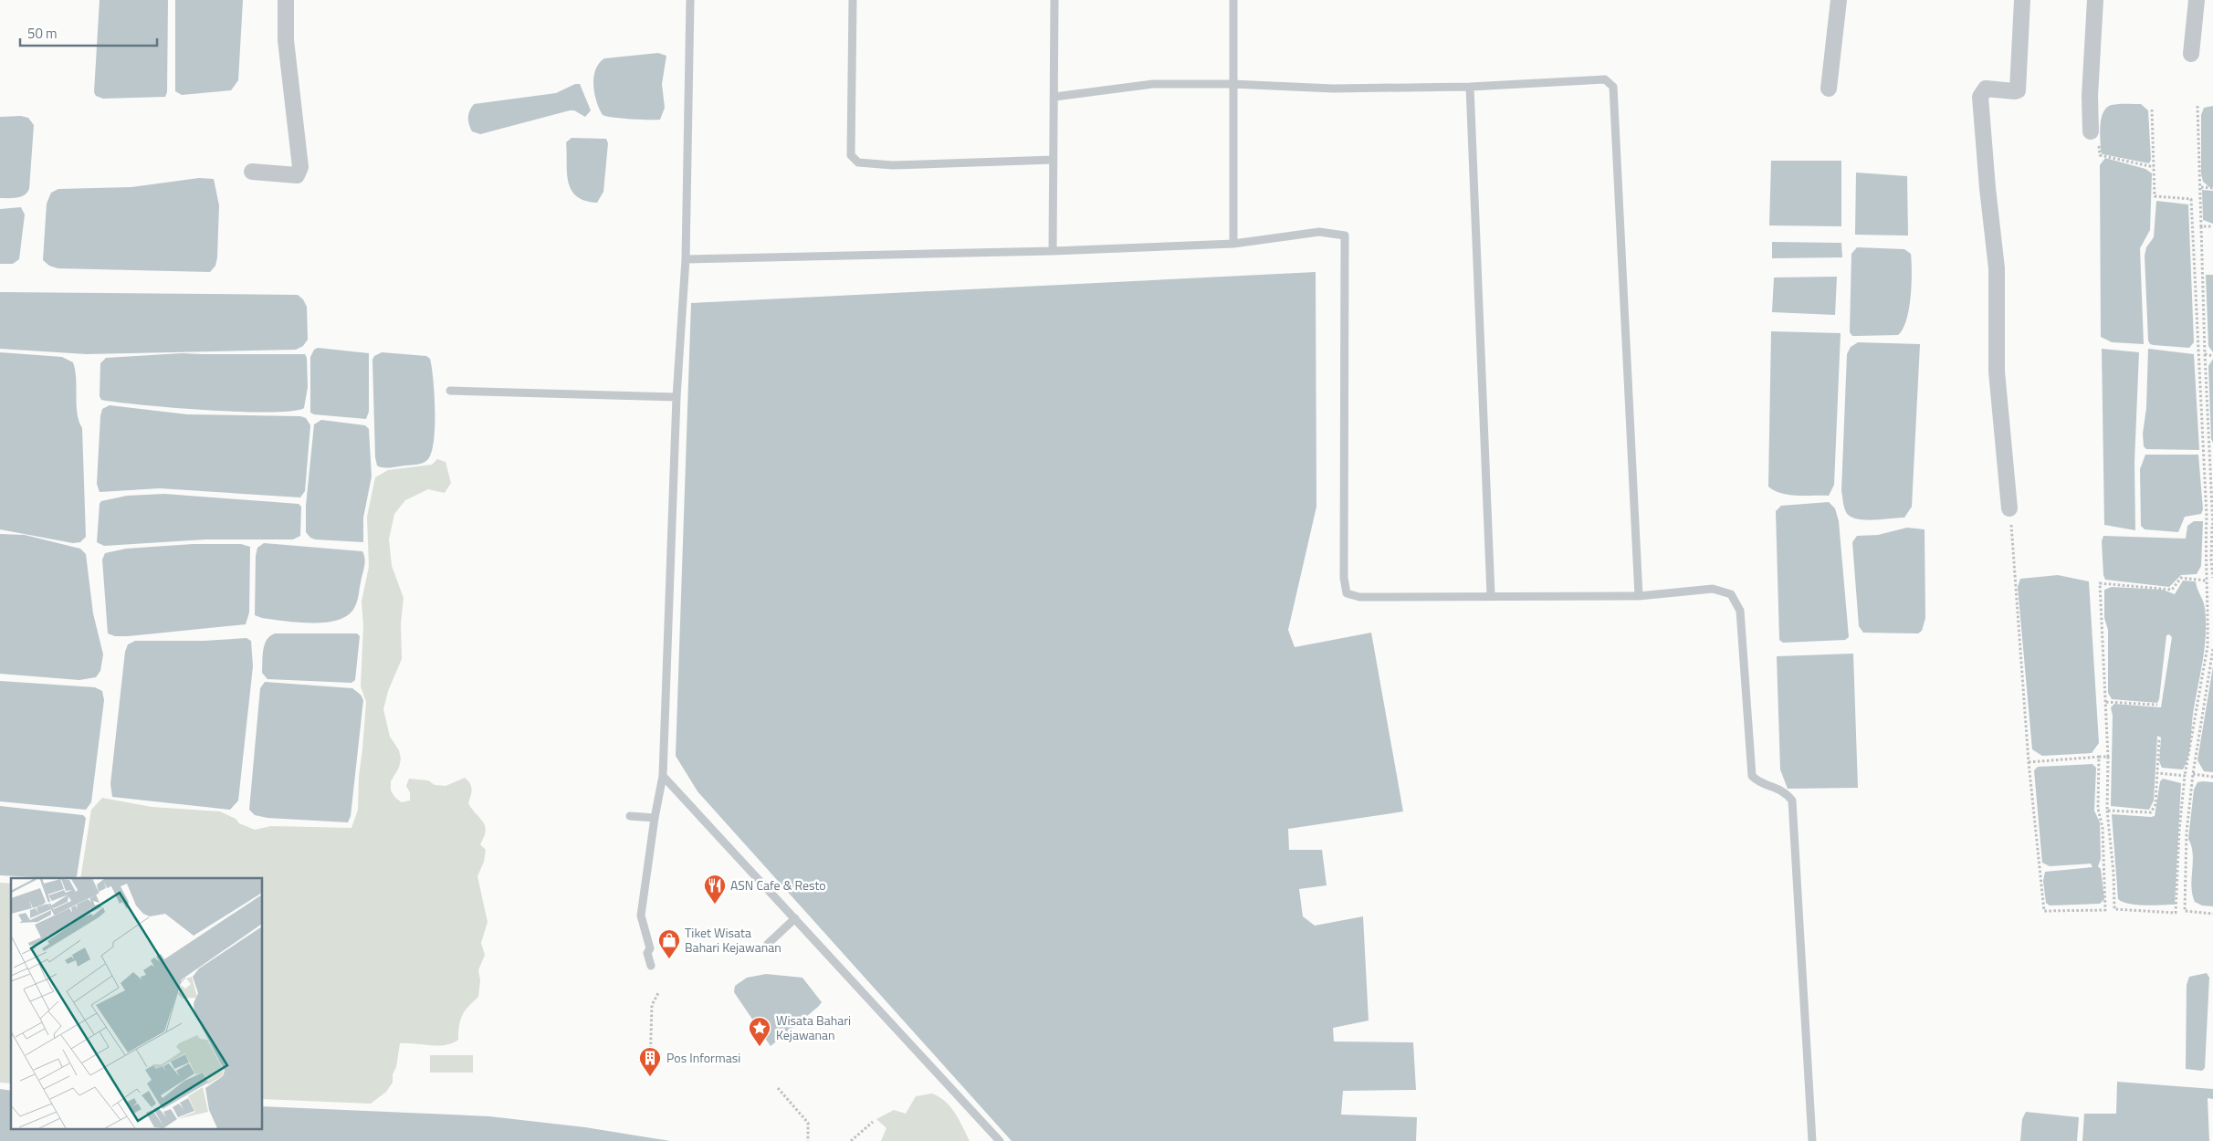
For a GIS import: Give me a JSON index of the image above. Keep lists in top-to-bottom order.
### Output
{
  "places": {
    "restaurant": ["ASN Cafe & Resto"],
    "shop": ["Tiket Wisata Bahari Kejawanan"],
    "place": ["Wisata Bahari Kejawanan"],
    "building": ["Pos Informasi"]
  },
  "scale_bar": "50 m"
}
